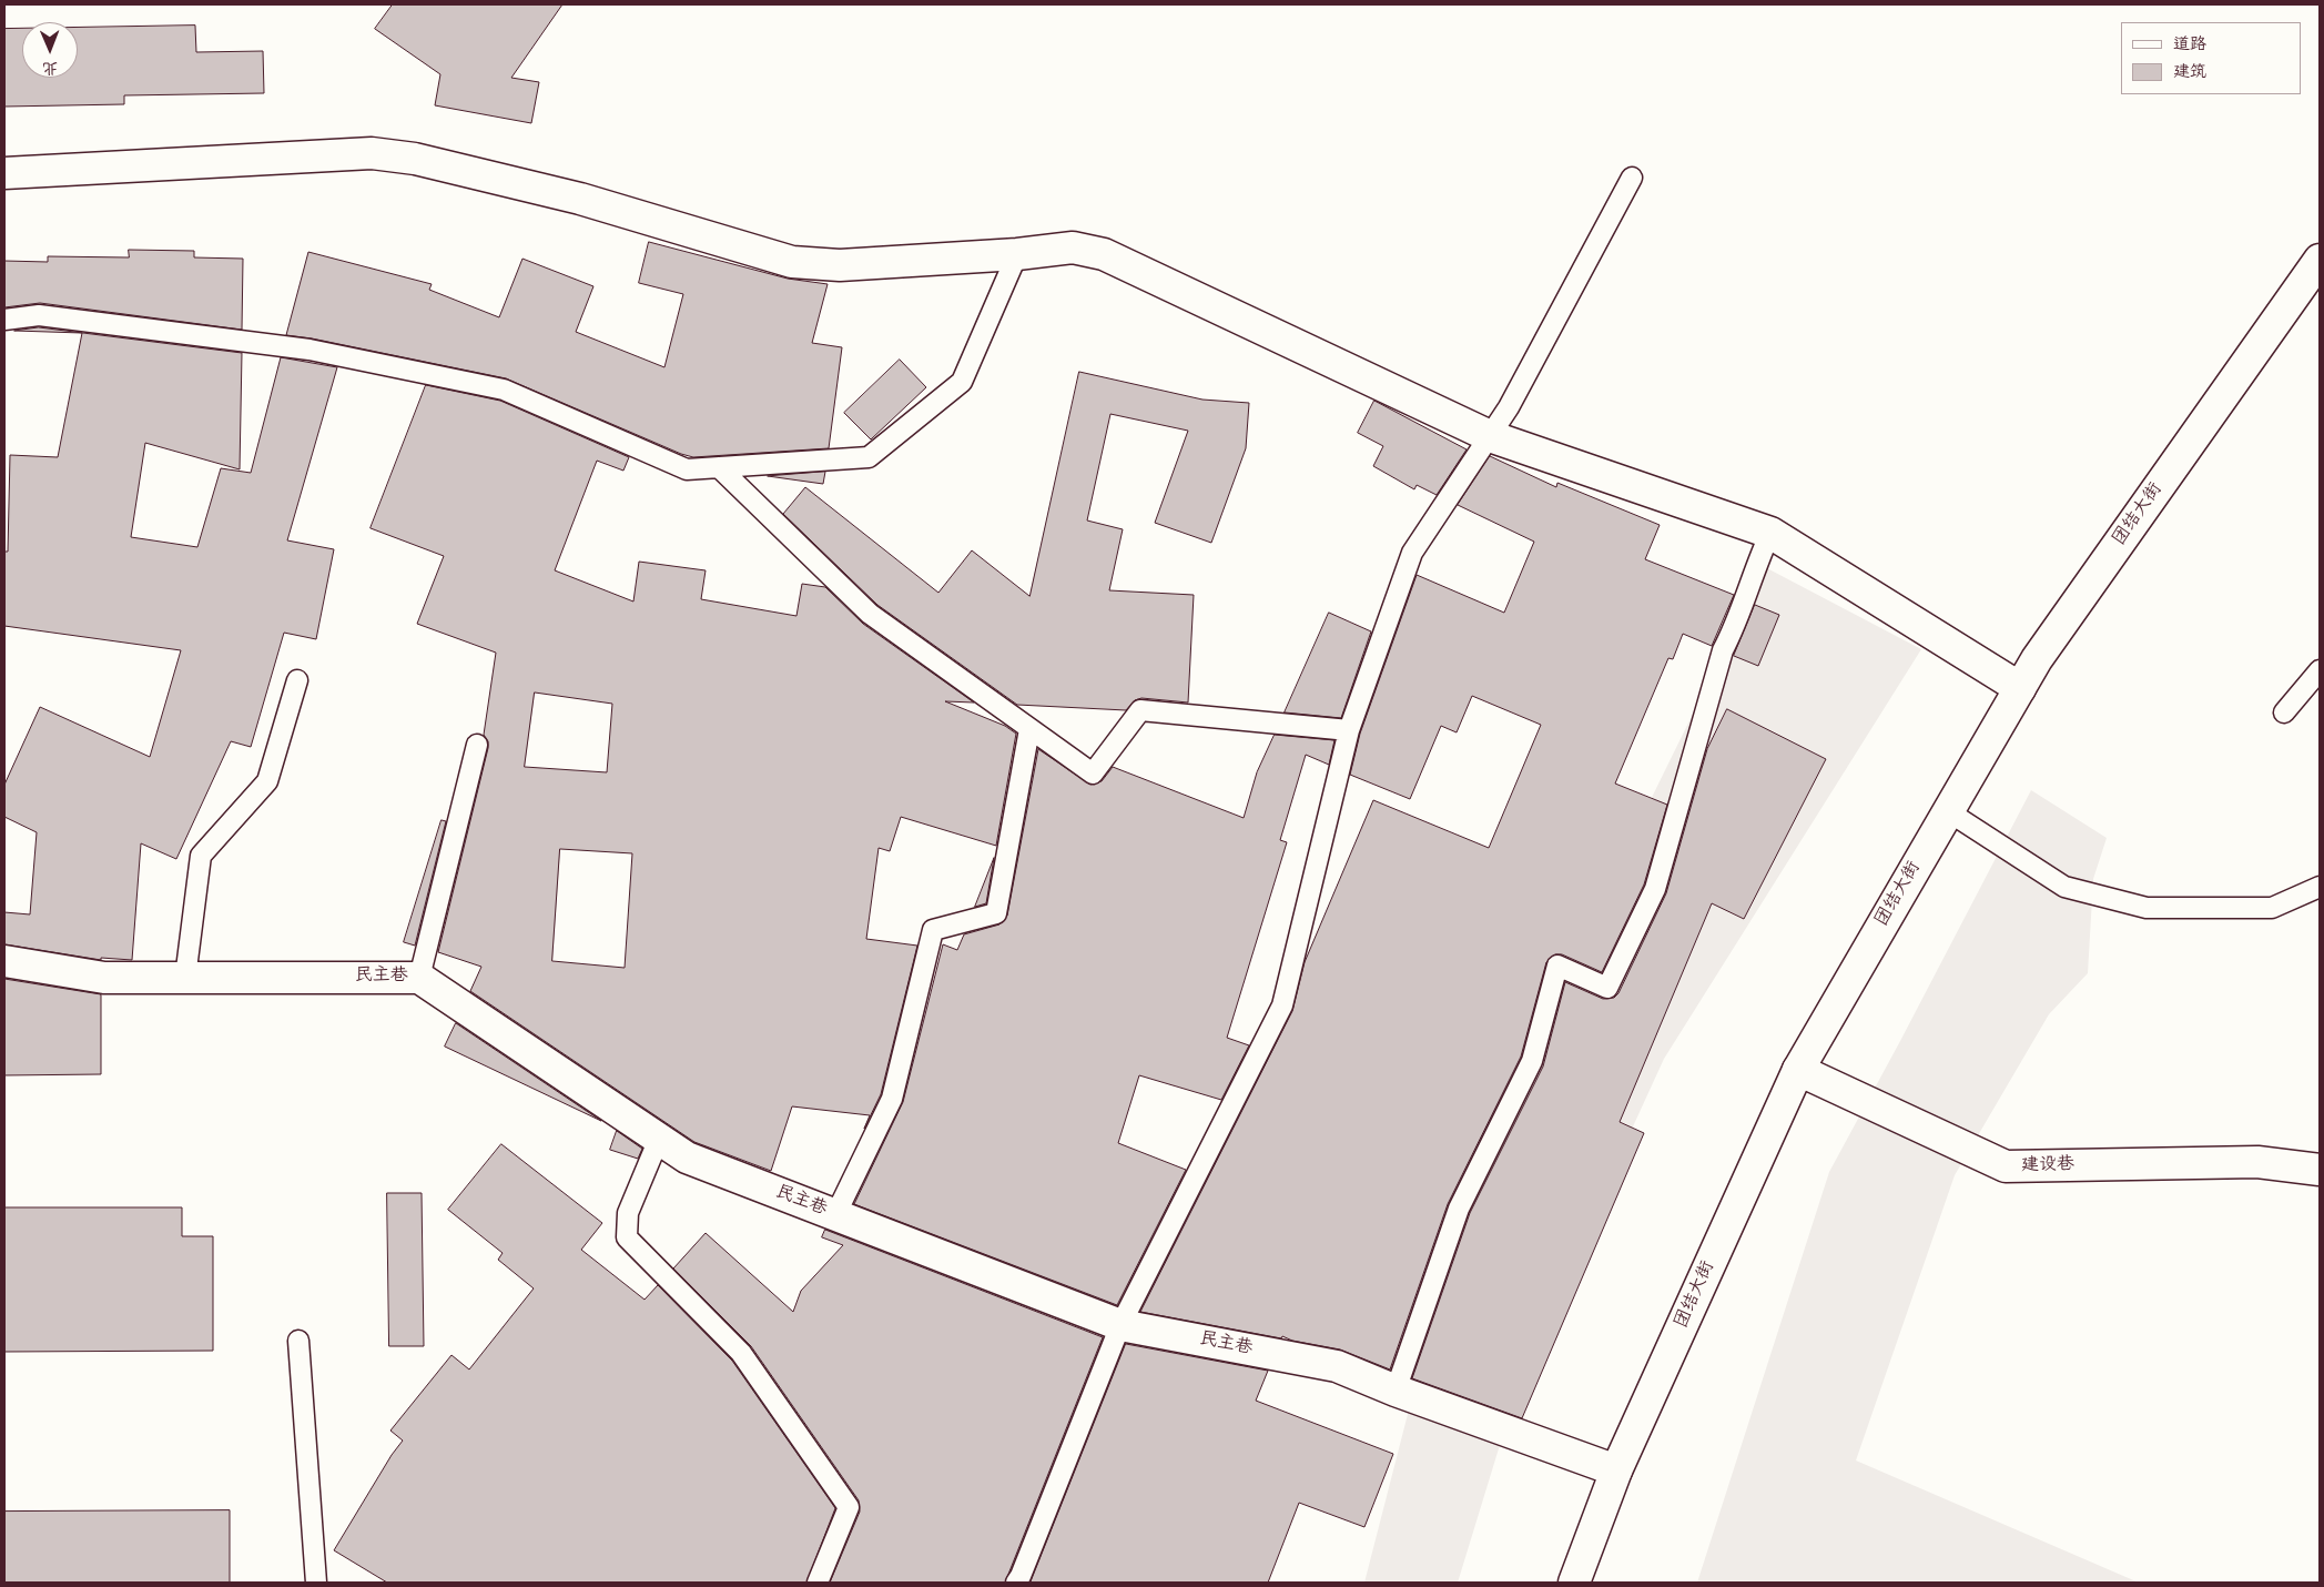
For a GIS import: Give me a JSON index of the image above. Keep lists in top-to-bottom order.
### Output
{
  "streets": {
    "street": ["团结大街", "民主巷", "建设巷"]
  },
  "crossings": [
    ["团结大街", "民主巷"],
    ["团结大街", "建设巷"]
  ],
  "legend": ["道路", "建筑"],
  "north": "bottom"
}
